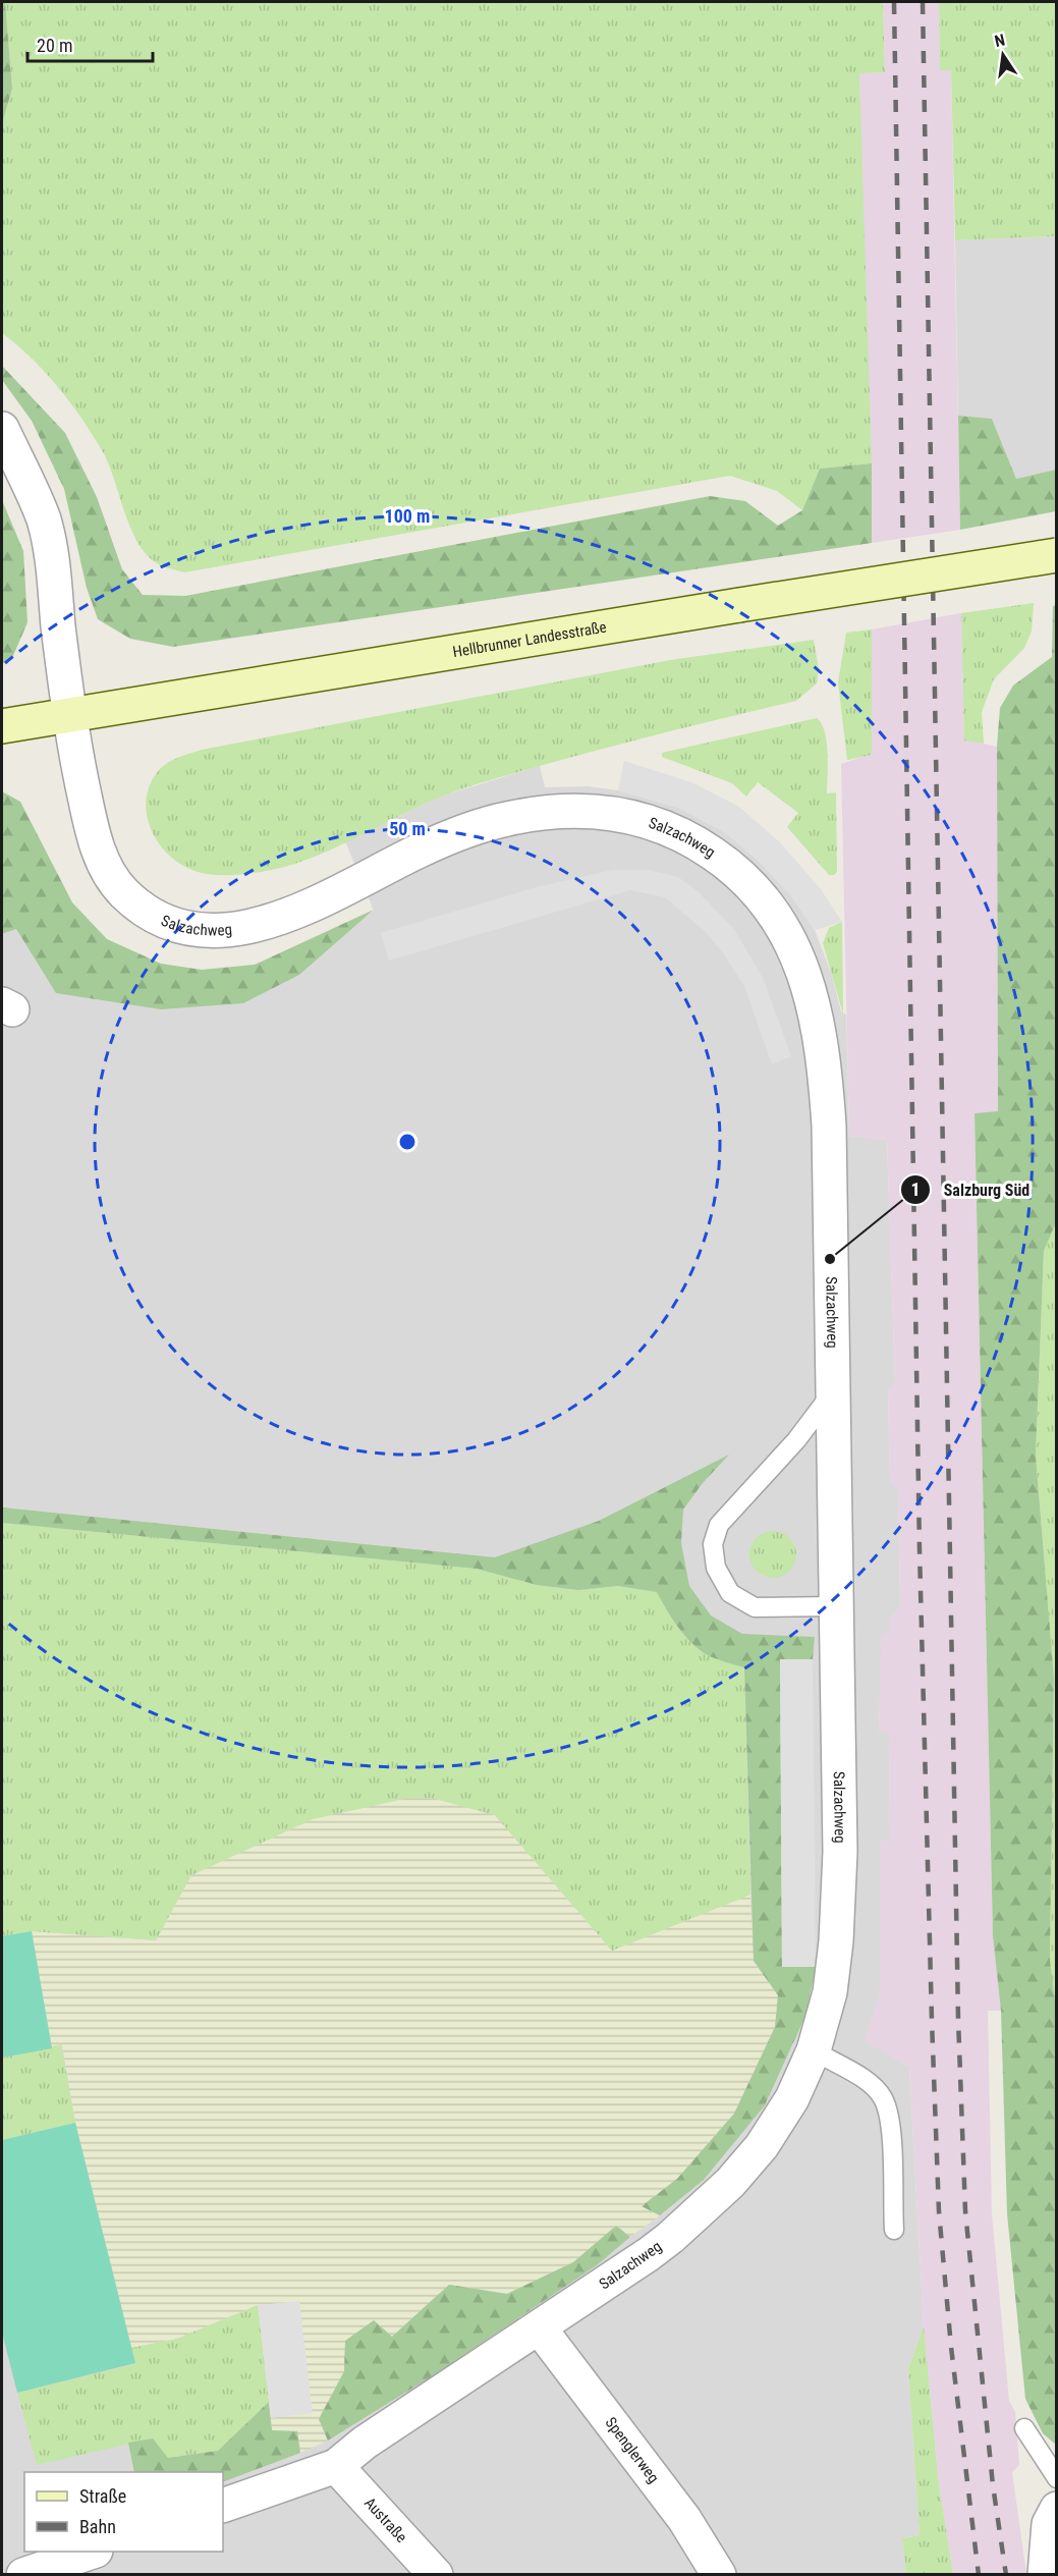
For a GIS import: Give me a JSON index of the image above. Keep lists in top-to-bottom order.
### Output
{
  "streets": {
    "main road": ["Hellbrunner Landesstraße"],
    "street": ["Salzachweg", "Spenglerweg", "Austraße"]
  },
  "crossings": [
    ["Hellbrunner Landesstraße", "Salzachweg"],
    ["Salzachweg", "Spenglerweg"],
    ["Salzachweg", "Austraße"]
  ],
  "places": ["Salzburg Süd"],
  "legend": ["Straße", "Bahn"],
  "scale_bar": "20 m",
  "north": "top",
  "rings": ["100 m", "50 m"]
}
